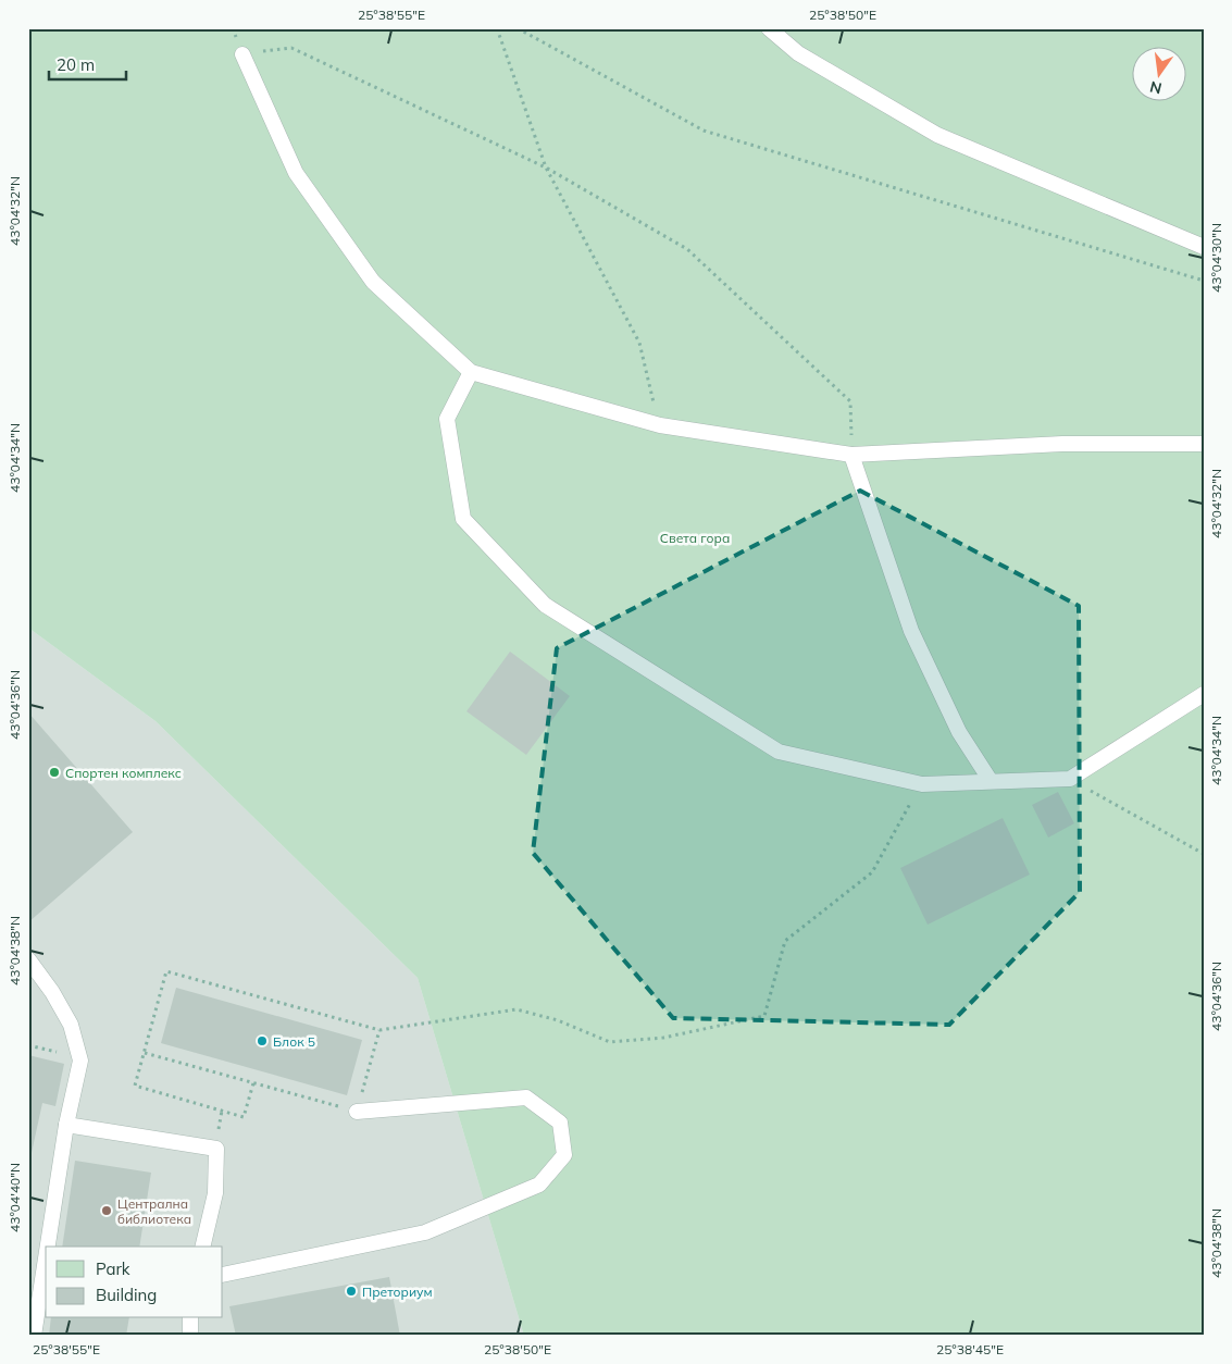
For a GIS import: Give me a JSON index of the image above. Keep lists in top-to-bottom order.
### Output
{
  "parks": ["Света гора"],
  "places": [
    "Спортен комплекс",
    "Блок 5",
    "Централна библиотека",
    "Преториум"
  ],
  "legend": ["Park", "Building"],
  "scale_bar": "20 m",
  "north": "bottom",
  "coordinates": [
    "25°38'55\"E",
    "25°38'50\"E",
    "43°04'32\"N",
    "43°04'30\"N",
    "43°04'34\"N",
    "43°04'36\"N",
    "43°04'38\"N",
    "43°04'40\"N",
    "25°38'45\"E"
  ]
}
